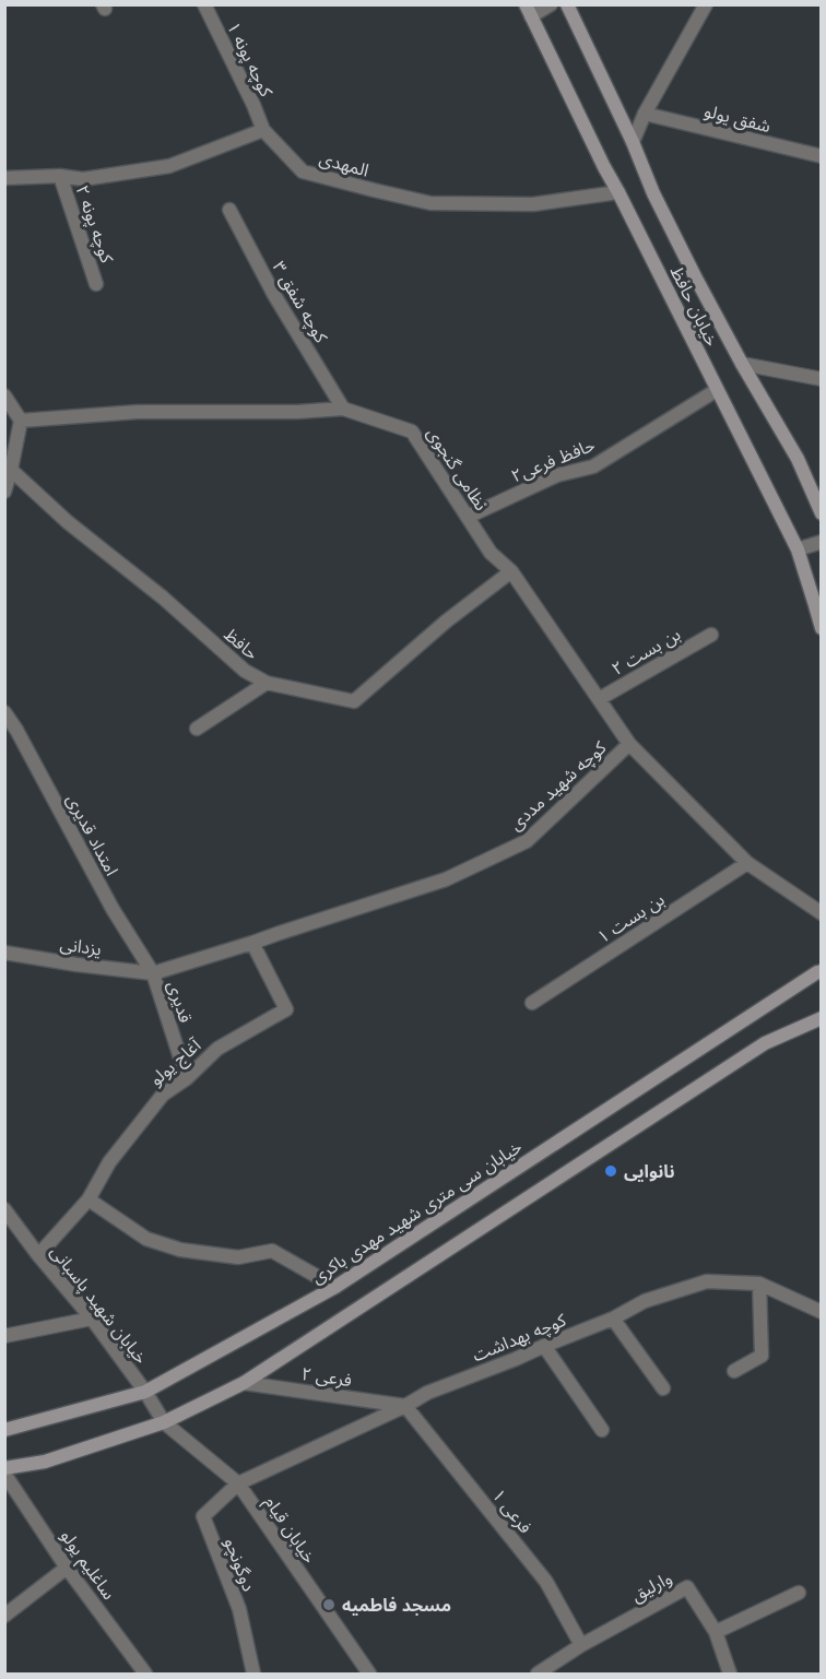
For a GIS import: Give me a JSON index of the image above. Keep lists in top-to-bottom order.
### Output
{
  "streets": {
    "main road": ["خیابان حافظ", "خیابان سی متری شهید مهدی باکری"],
    "street": [
      "کوچه پونه ۱",
      "شفق یولو",
      "المهدی",
      "کوچه پونه ۲",
      "کوچه شفق ۳",
      "حافظ فرعی۲",
      "نظامی گنجوی",
      "حافظ",
      "بن بست ۲",
      "کوچه شهید مددی",
      "امتداد قدیری",
      "بن بست ۱",
      "یزدانی",
      "قدیری",
      "آغاج یولو",
      "خیابان شهید پاسبانی",
      "کوچه بهداشت",
      "فرعی ۲",
      "فرعی ۱",
      "خیابان قیام",
      "ساغلیم یولو",
      "دوگونچو",
      "وارلیق"
    ]
  },
  "crossings": [
    ["کوچه پونه ۱", "المهدی"],
    ["المهدی", "خیابان حافظ"],
    ["کوچه شفق ۳", "نظامی گنجوی"],
    ["خیابان حافظ", "حافظ فرعی۲"],
    ["حافظ فرعی۲", "نظامی گنجوی"],
    ["نظامی گنجوی", "حافظ"],
    ["نظامی گنجوی", "بن بست ۲"],
    ["نظامی گنجوی", "کوچه شهید مددی"],
    ["کوچه شهید مددی", "امتداد قدیری"],
    ["کوچه شهید مددی", "بن بست ۱"],
    ["کوچه شهید مددی", "یزدانی"],
    ["کوچه شهید مددی", "قدیری"],
    ["کوچه شهید مددی", "آغاج یولو"],
    ["امتداد قدیری", "یزدانی"],
    ["امتداد قدیری", "قدیری"],
    ["یزدانی", "قدیری"],
    ["قدیری", "آغاج یولو"],
    ["آغاج یولو", "خیابان شهید پاسبانی"],
    ["خیابان سی متری شهید مهدی باکری", "خیابان شهید پاسبانی"],
    ["خیابان شهید پاسبانی", "خیابان قیام"],
    ["کوچه بهداشت", "فرعی ۲"],
    ["کوچه بهداشت", "فرعی ۱"],
    ["کوچه بهداشت", "خیابان قیام"],
    ["کوچه بهداشت", "دوگونچو"],
    ["فرعی ۲", "فرعی ۱"],
    ["فرعی ۱", "وارلیق"],
    ["خیابان قیام", "دوگونچو"]
  ],
  "places": ["نانوایی", "مسجد فاطمیه"]
}
